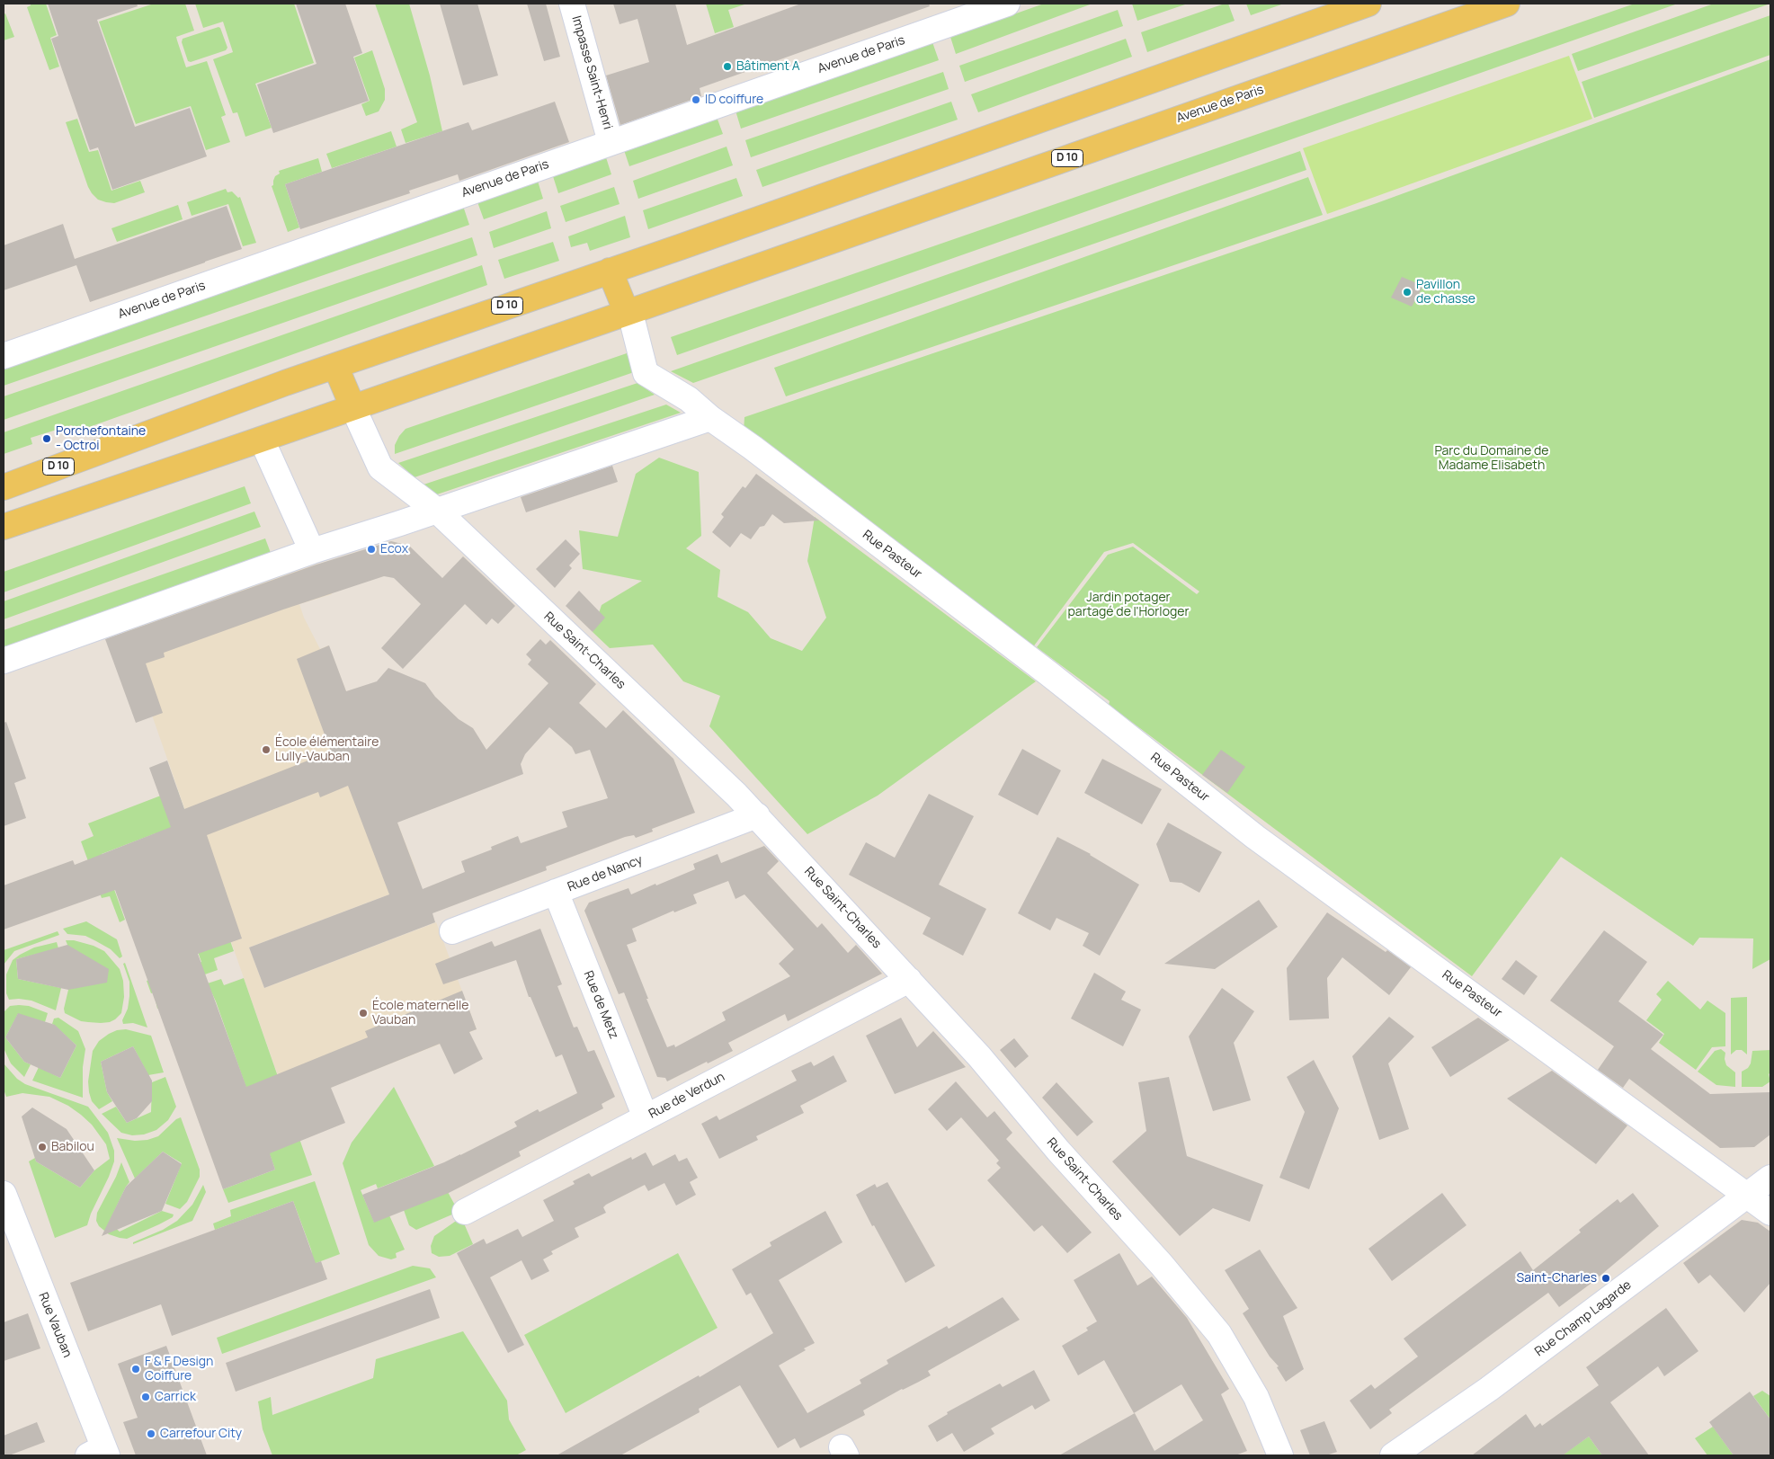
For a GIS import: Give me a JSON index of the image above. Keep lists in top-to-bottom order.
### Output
{
  "streets": {
    "main road": ["Avenue de Paris", "D 10"],
    "street": [
      "Impasse Saint-Henri",
      "Rue Pasteur",
      "Rue Saint-Charles",
      "Rue de Nancy",
      "Rue de Metz",
      "Rue de Verdun",
      "Rue Champ Lagarde",
      "Rue Vauban"
    ]
  },
  "crossings": [
    ["Avenue de Paris", "Impasse Saint-Henri"],
    ["Avenue de Paris", "Rue Pasteur"],
    ["Avenue de Paris", "Rue Saint-Charles"],
    ["Rue Pasteur", "Rue Champ Lagarde"],
    ["Rue Saint-Charles", "Rue de Nancy"],
    ["Rue Saint-Charles", "Rue de Verdun"],
    ["Rue de Nancy", "Rue de Metz"],
    ["Rue de Metz", "Rue de Verdun"]
  ],
  "parks": ["Parc du Domaine de Madame Elisabeth", "Jardin potager partagé de l'Horloger"],
  "places": [
    "Bâtiment A",
    "ID coiffure",
    "Pavillon de chasse",
    "Porchefontaine - Octroi",
    "Ecox",
    "École élémentaire Lully-Vauban",
    "École maternelle Vauban",
    "Babilou",
    "Saint-Charles",
    "F & F Design Coiffure",
    "Carrick",
    "Carrefour City"
  ]
}
